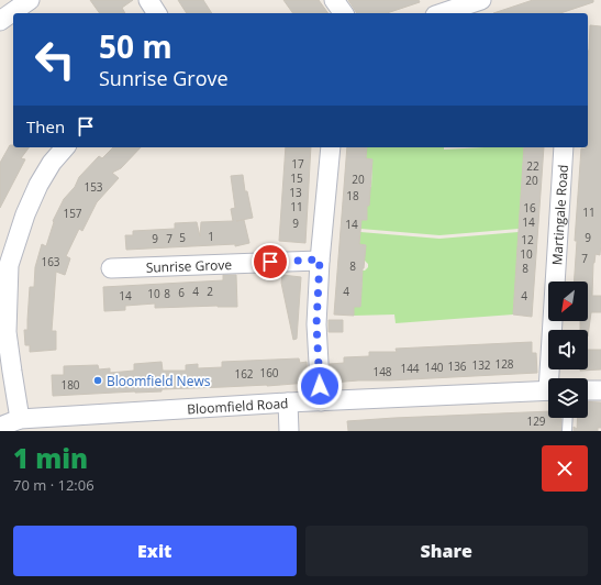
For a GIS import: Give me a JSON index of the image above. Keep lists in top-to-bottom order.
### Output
{
  "streets": {
    "street": ["Martingale Road", "Sunrise Grove", "Bloomfield Road"]
  },
  "places": ["Bloomfield News"],
  "house_numbers": [
    "17",
    "22",
    "15",
    "20",
    "20",
    "153",
    "13",
    "18",
    "11",
    "16",
    "11",
    "157",
    "14",
    "9",
    "14",
    "1",
    "5",
    "9",
    "9",
    "7",
    "12",
    "10",
    "7",
    "163",
    "8",
    "8",
    "4",
    "2",
    "4",
    "6",
    "10",
    "8",
    "14",
    "4",
    "128",
    "132",
    "136",
    "140",
    "144",
    "148",
    "160",
    "162",
    "180",
    "129"
  ],
  "north": "bottom left",
  "page": {
    "turn": ["50 m", "Sunrise Grove"],
    "then": "Then",
    "heading": ["1 min", "70 m · 12:06"],
    "buttons": ["Exit", "Share"]
  }
}
